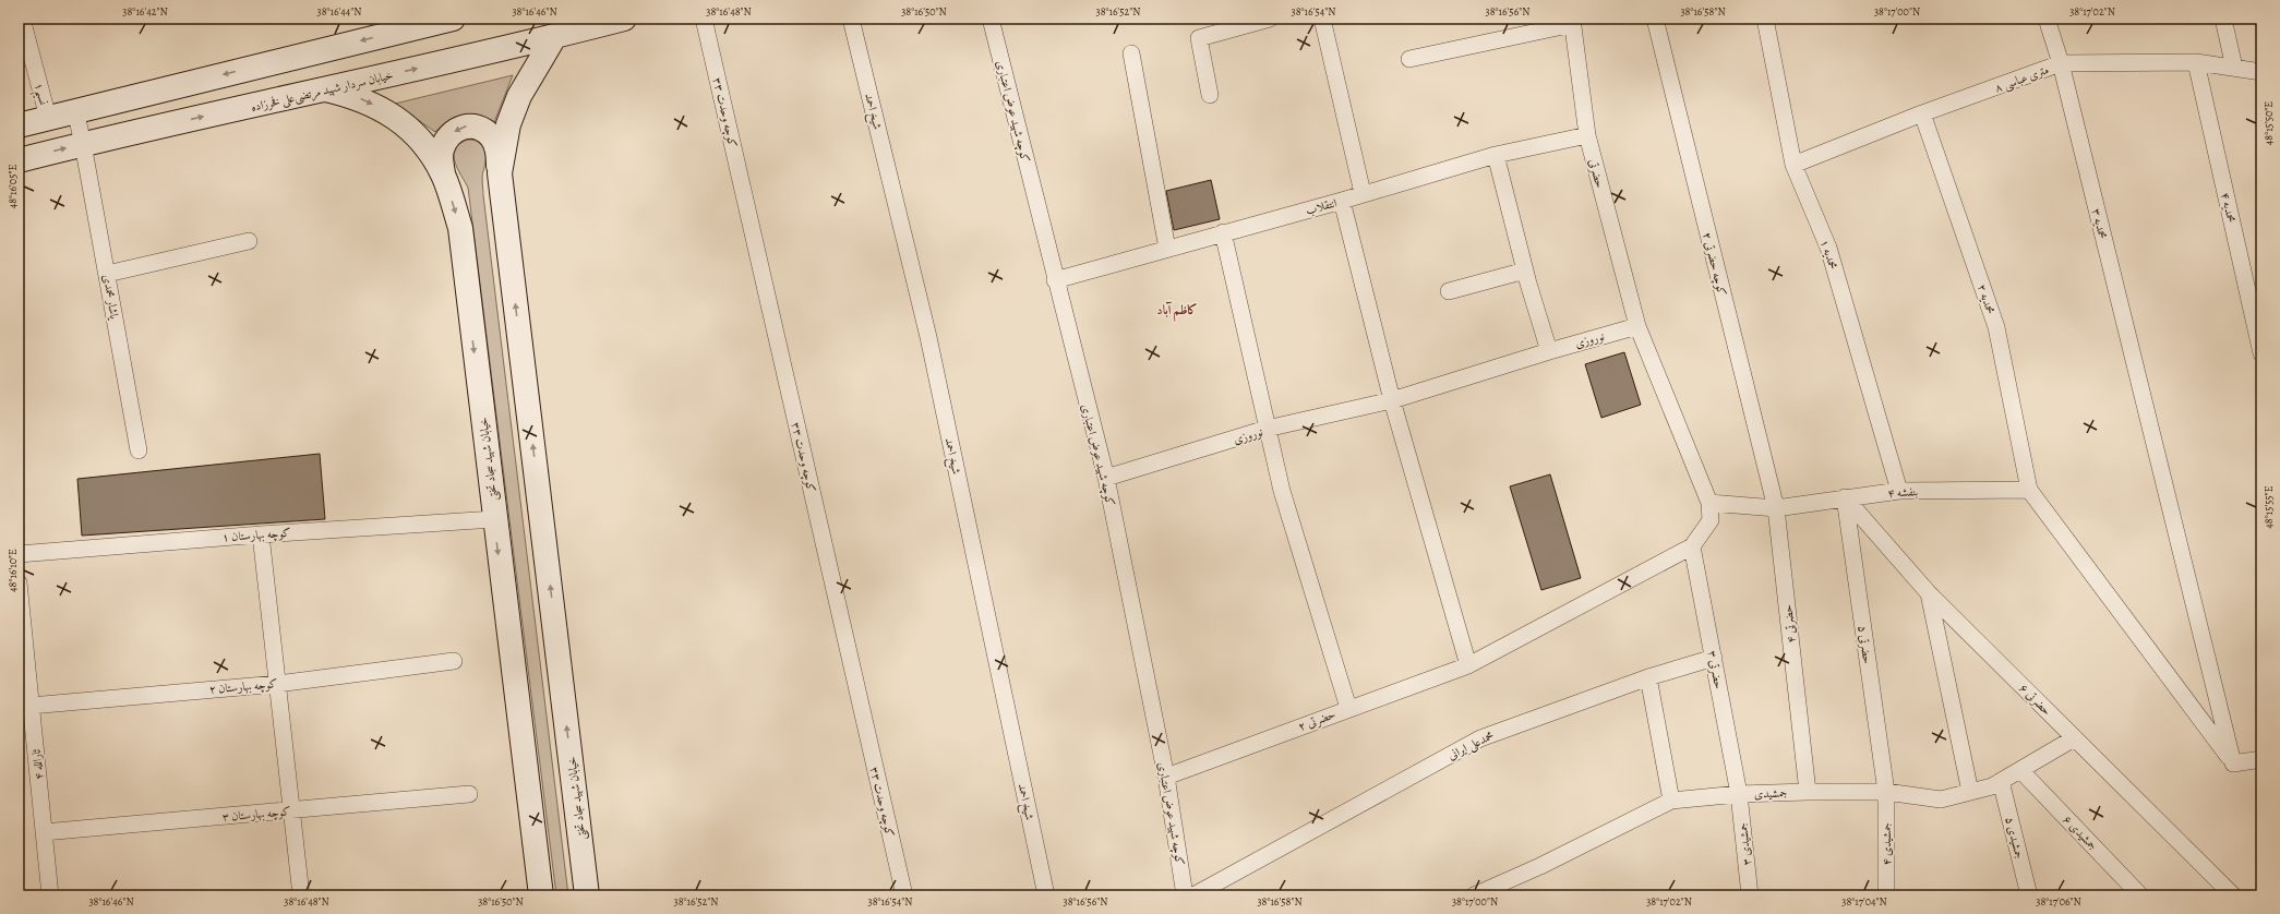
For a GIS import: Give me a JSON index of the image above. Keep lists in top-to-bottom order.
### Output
{
  "streets": {
    "main road": ["خیابان سردار شهید مرتضی‌علی فخرزاده", "خیابان شهید سجاد تختی"],
    "street": [
      "۸ متری عباسی",
      "نسیم۱",
      "شیخ احمد",
      "کوچه شهید عوض اعتباری",
      "کوچه وحدت ۳۳",
      "حضرتی",
      "انتقلاب",
      "محمدیه ۴",
      "محمدیه ۳",
      "محمدیه ۱",
      "کوچه حضرتی ۲",
      "یاشار محمدی",
      "محمدیه ۲",
      "نوروزی",
      "بنفشه ۴",
      "کوچه بهارستان ۱",
      "حضرتی ۴",
      "حضرتی ۵",
      "حضرتی ۳",
      "کوچه بهارستان ۲",
      "حضرتی ۶",
      "حضرتی ۲",
      "محمدعلی ایرانی",
      "ثارالله ۴",
      "جمشیدی",
      "کوچه بهارستان ۳",
      "جمشیدی ۶",
      "جمشیدی ۵",
      "جمشیدی ۳",
      "جمشیدی ۴"
    ]
  },
  "crossings": [
    ["۸ متری عباسی", "محمدیه ۴"],
    ["۸ متری عباسی", "محمدیه ۳"],
    ["۸ متری عباسی", "محمدیه ۱"],
    ["۸ متری عباسی", "محمدیه ۲"],
    ["خیابان سردار شهید مرتضی‌علی فخرزاده", "یاشار محمدی"],
    ["خیابان سردار شهید مرتضی‌علی فخرزاده", "خیابان شهید سجاد تختی"],
    ["کوچه شهید عوض اعتباری", "انتقلاب"],
    ["کوچه شهید عوض اعتباری", "نوروزی"],
    ["کوچه شهید عوض اعتباری", "حضرتی ۲"],
    ["حضرتی", "انتقلاب"],
    ["حضرتی", "نوروزی"],
    ["حضرتی", "بنفشه ۴"],
    ["محمدیه ۱", "بنفشه ۴"],
    ["کوچه حضرتی ۲", "بنفشه ۴"],
    ["کوچه حضرتی ۲", "حضرتی ۴"],
    ["محمدیه ۲", "بنفشه ۴"],
    ["خیابان شهید سجاد تختی", "کوچه بهارستان ۱"],
    ["بنفشه ۴", "حضرتی ۴"],
    ["بنفشه ۴", "حضرتی ۵"],
    ["بنفشه ۴", "حضرتی ۶"],
    ["حضرتی ۴", "جمشیدی"],
    ["حضرتی ۵", "حضرتی ۶"],
    ["حضرتی ۵", "جمشیدی"],
    ["حضرتی ۵", "جمشیدی ۴"],
    ["حضرتی ۳", "حضرتی ۲"],
    ["حضرتی ۳", "محمدعلی ایرانی"],
    ["حضرتی ۳", "جمشیدی"],
    ["حضرتی ۳", "جمشیدی ۳"],
    ["کوچه بهارستان ۲", "ثارالله ۴"],
    ["حضرتی ۶", "جمشیدی"],
    ["ثارالله ۴", "کوچه بهارستان ۳"],
    ["جمشیدی", "جمشیدی ۶"],
    ["جمشیدی", "جمشیدی ۵"],
    ["جمشیدی", "جمشیدی ۳"],
    ["جمشیدی", "جمشیدی ۴"]
  ],
  "districts": ["کاظم آباد"],
  "coordinates": [
    "38°16'42\"N",
    "38°16'44\"N",
    "38°16'46\"N",
    "38°16'48\"N",
    "38°16'50\"N",
    "38°16'52\"N",
    "38°16'54\"N",
    "38°16'56\"N",
    "38°16'58\"N",
    "38°17'00\"N",
    "38°17'02\"N",
    "48°15'50\"E",
    "48°16'05\"E",
    "48°15'55\"E",
    "48°16'10\"E",
    "38°17'04\"N",
    "38°17'06\"N"
  ]
}
